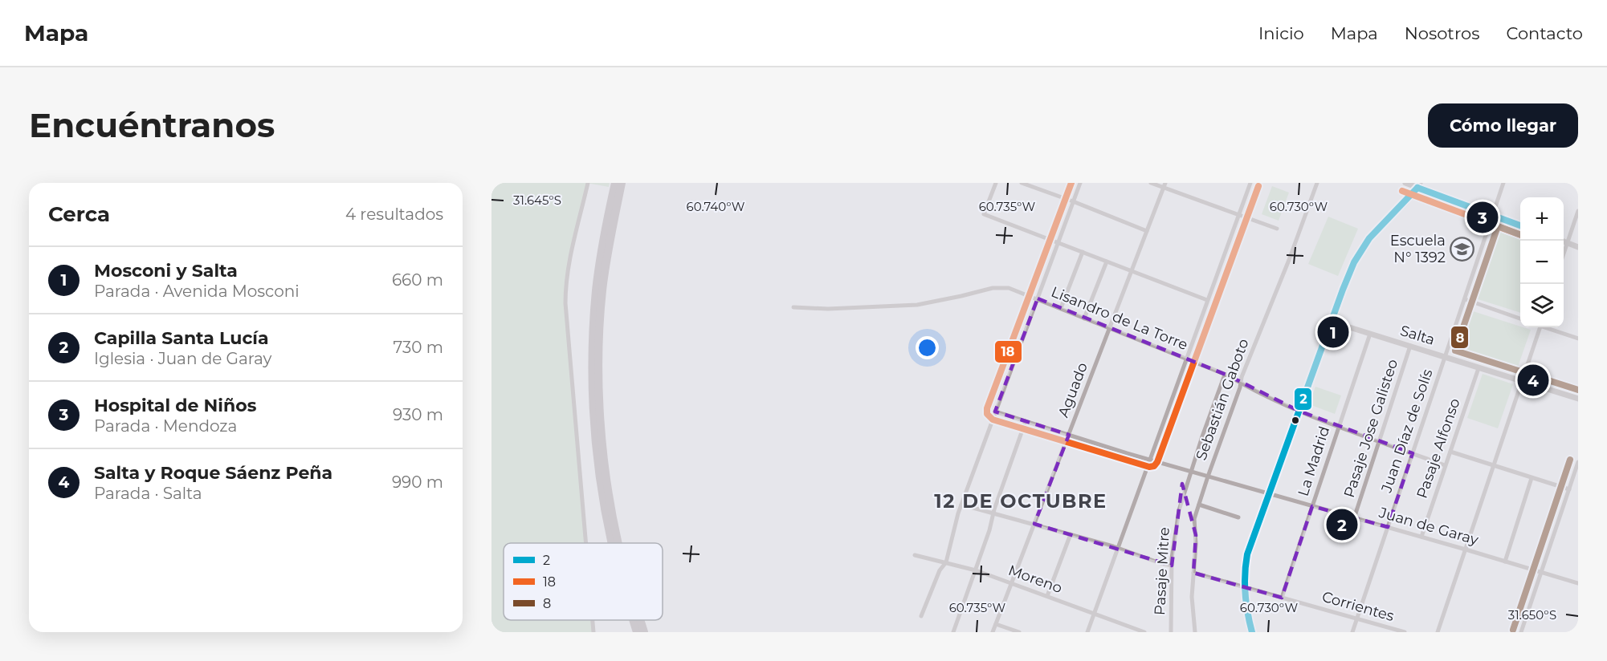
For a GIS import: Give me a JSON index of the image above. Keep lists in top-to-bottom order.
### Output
{
  "streets": {
    "street": [
      "Lisandro de La Torre",
      "Salta",
      "Aguado",
      "Sebastián Gaboto",
      "Pasaje Jose Galisteo",
      "Juan Díaz de Solís",
      "Pasaje Alfonso",
      "La Madrid",
      "Juan de Garay",
      "Pasaje Mitre",
      "Moreno",
      "Corrientes"
    ]
  },
  "crossings": [
    ["Lisandro de La Torre", "Aguado"],
    ["Lisandro de La Torre", "Sebastián Gaboto"],
    ["Lisandro de La Torre", "Pasaje Jose Galisteo"],
    ["Lisandro de La Torre", "Juan Díaz de Solís"],
    ["Lisandro de La Torre", "Pasaje Alfonso"],
    ["Lisandro de La Torre", "La Madrid"],
    ["Lisandro de La Torre", "Pasaje Mitre"],
    ["Salta", "Pasaje Jose Galisteo"],
    ["Salta", "Juan Díaz de Solís"],
    ["Salta", "Pasaje Alfonso"],
    ["Salta", "La Madrid"],
    ["Aguado", "Juan de Garay"],
    ["Aguado", "Moreno"],
    ["Sebastián Gaboto", "Juan de Garay"],
    ["Sebastián Gaboto", "Corrientes"],
    ["Pasaje Jose Galisteo", "Juan de Garay"],
    ["Juan Díaz de Solís", "Juan de Garay"],
    ["Juan Díaz de Solís", "Corrientes"],
    ["Pasaje Alfonso", "Juan de Garay"],
    ["La Madrid", "Juan de Garay"],
    ["La Madrid", "Corrientes"],
    ["Juan de Garay", "Pasaje Mitre"]
  ],
  "districts": ["12 DE OCTUBRE"],
  "places": {
    "school or university": ["Escuela N° 1392"]
  },
  "lines": ["transit line 18", "transit line 2", "transit line 8"],
  "legend": ["2", "18", "8"],
  "page": {
    "header": "Mapa",
    "nav": [
      "Inicio",
      "Mapa",
      "Nosotros",
      "Contacto"
    ],
    "buttons": "Cómo llegar",
    "title": "Encuéntranos",
    "heading": ["Cerca", "4 resultados"],
    "map_buttons": ["+", "−"],
    "pins": [
      "3",
      "1",
      "4",
      "2"
    ],
    "list": [
      {
        "mark": "1",
        "name": "Mosconi y Salta",
        "note": "Parada · Avenida Mosconi",
        "value": "660 m"
      },
      {
        "mark": "2",
        "name": "Capilla Santa Lucía",
        "note": "Iglesia · Juan de Garay",
        "value": "730 m"
      },
      {
        "mark": "3",
        "name": "Hospital de Niños",
        "note": "Parada · Mendoza",
        "value": "930 m"
      },
      {
        "mark": "4",
        "name": "Salta y Roque Sáenz Peña",
        "note": "Parada · Salta",
        "value": "990 m"
      }
    ]
  },
  "coordinates": [
    "31.645°S",
    "60.740°W",
    "60.735°W",
    "60.730°W",
    "31.650°S"
  ]
}
